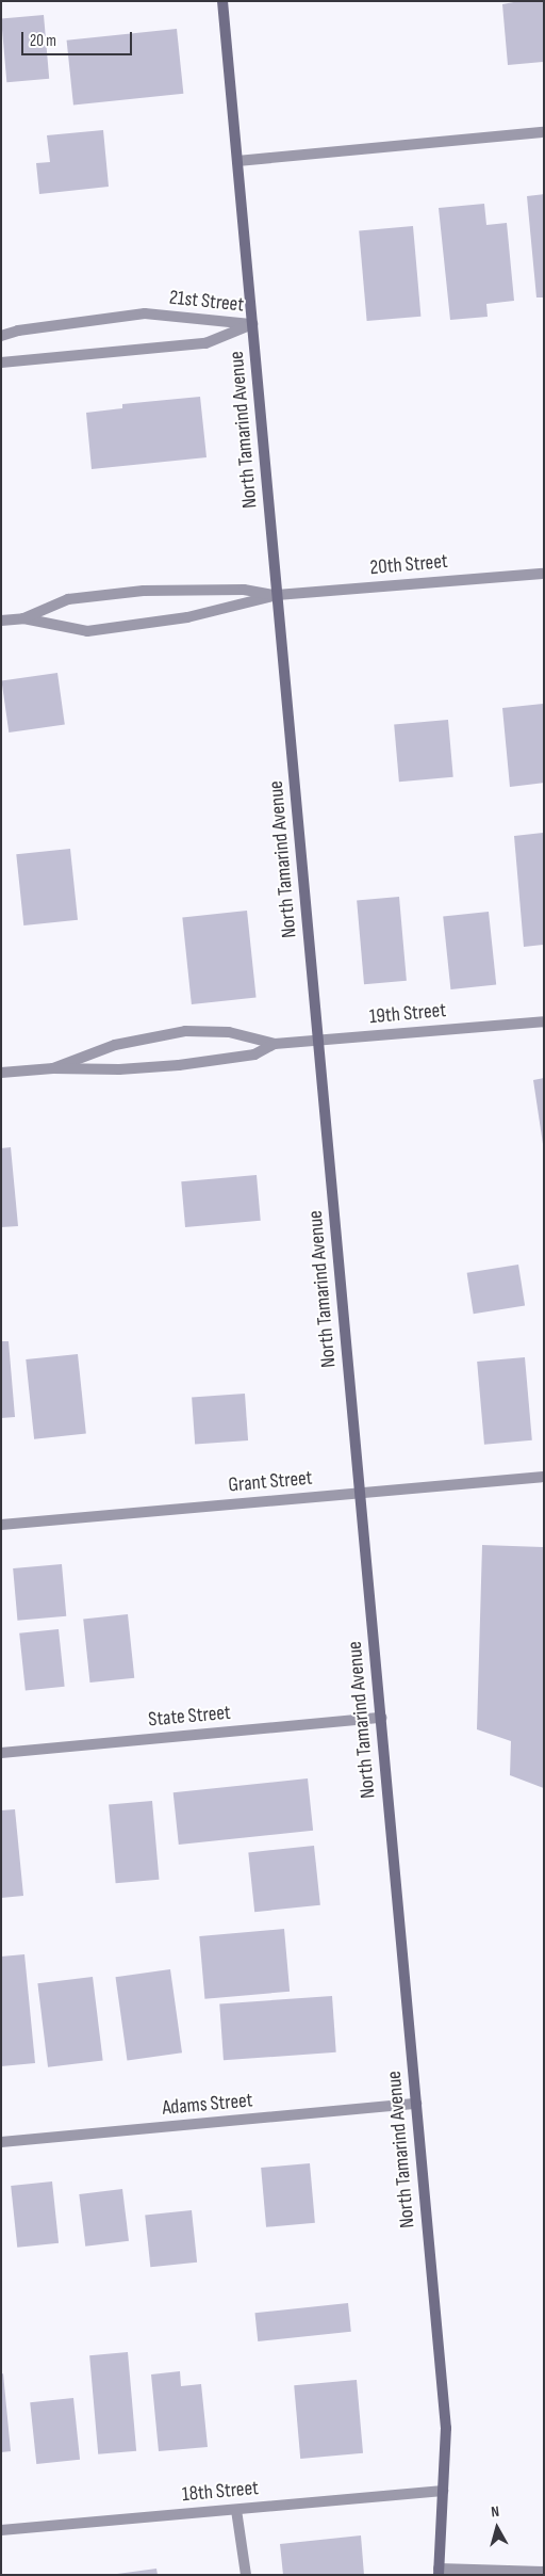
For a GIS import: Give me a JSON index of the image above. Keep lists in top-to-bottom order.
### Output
{
  "streets": {
    "street": [
      "21st Street",
      "North Tamarind Avenue",
      "20th Street",
      "19th Street",
      "Grant Street",
      "State Street",
      "Adams Street",
      "18th Street"
    ]
  },
  "crossings": [
    ["21st Street", "North Tamarind Avenue"],
    ["North Tamarind Avenue", "20th Street"],
    ["North Tamarind Avenue", "19th Street"],
    ["North Tamarind Avenue", "Grant Street"],
    ["North Tamarind Avenue", "State Street"],
    ["North Tamarind Avenue", "Adams Street"],
    ["North Tamarind Avenue", "18th Street"]
  ],
  "scale_bar": "20 m",
  "north": "top"
}
